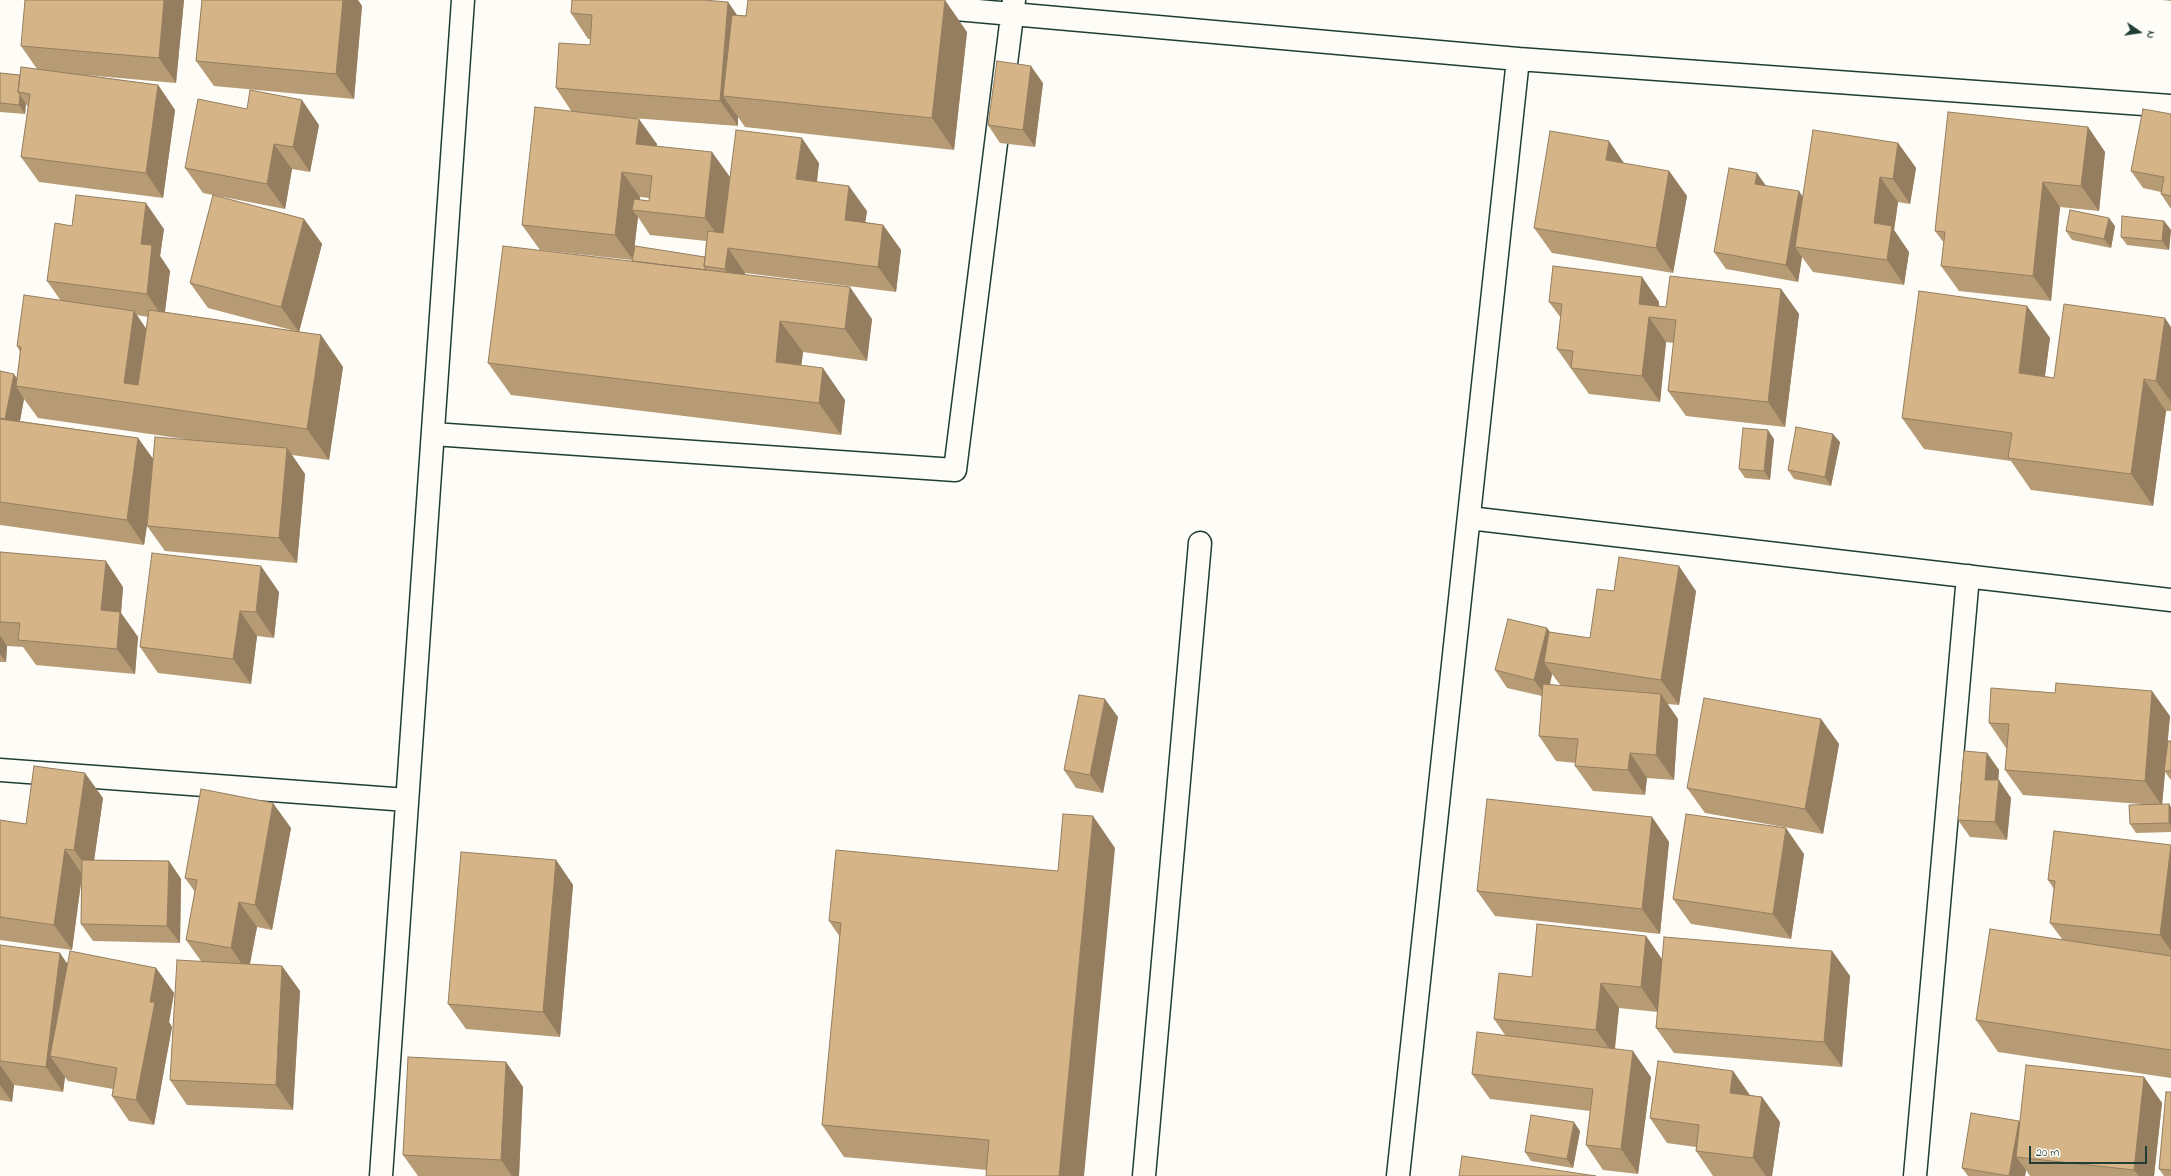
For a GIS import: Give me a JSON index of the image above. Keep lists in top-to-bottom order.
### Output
{
  "scale_bar": "20 m",
  "north": "right"
}
